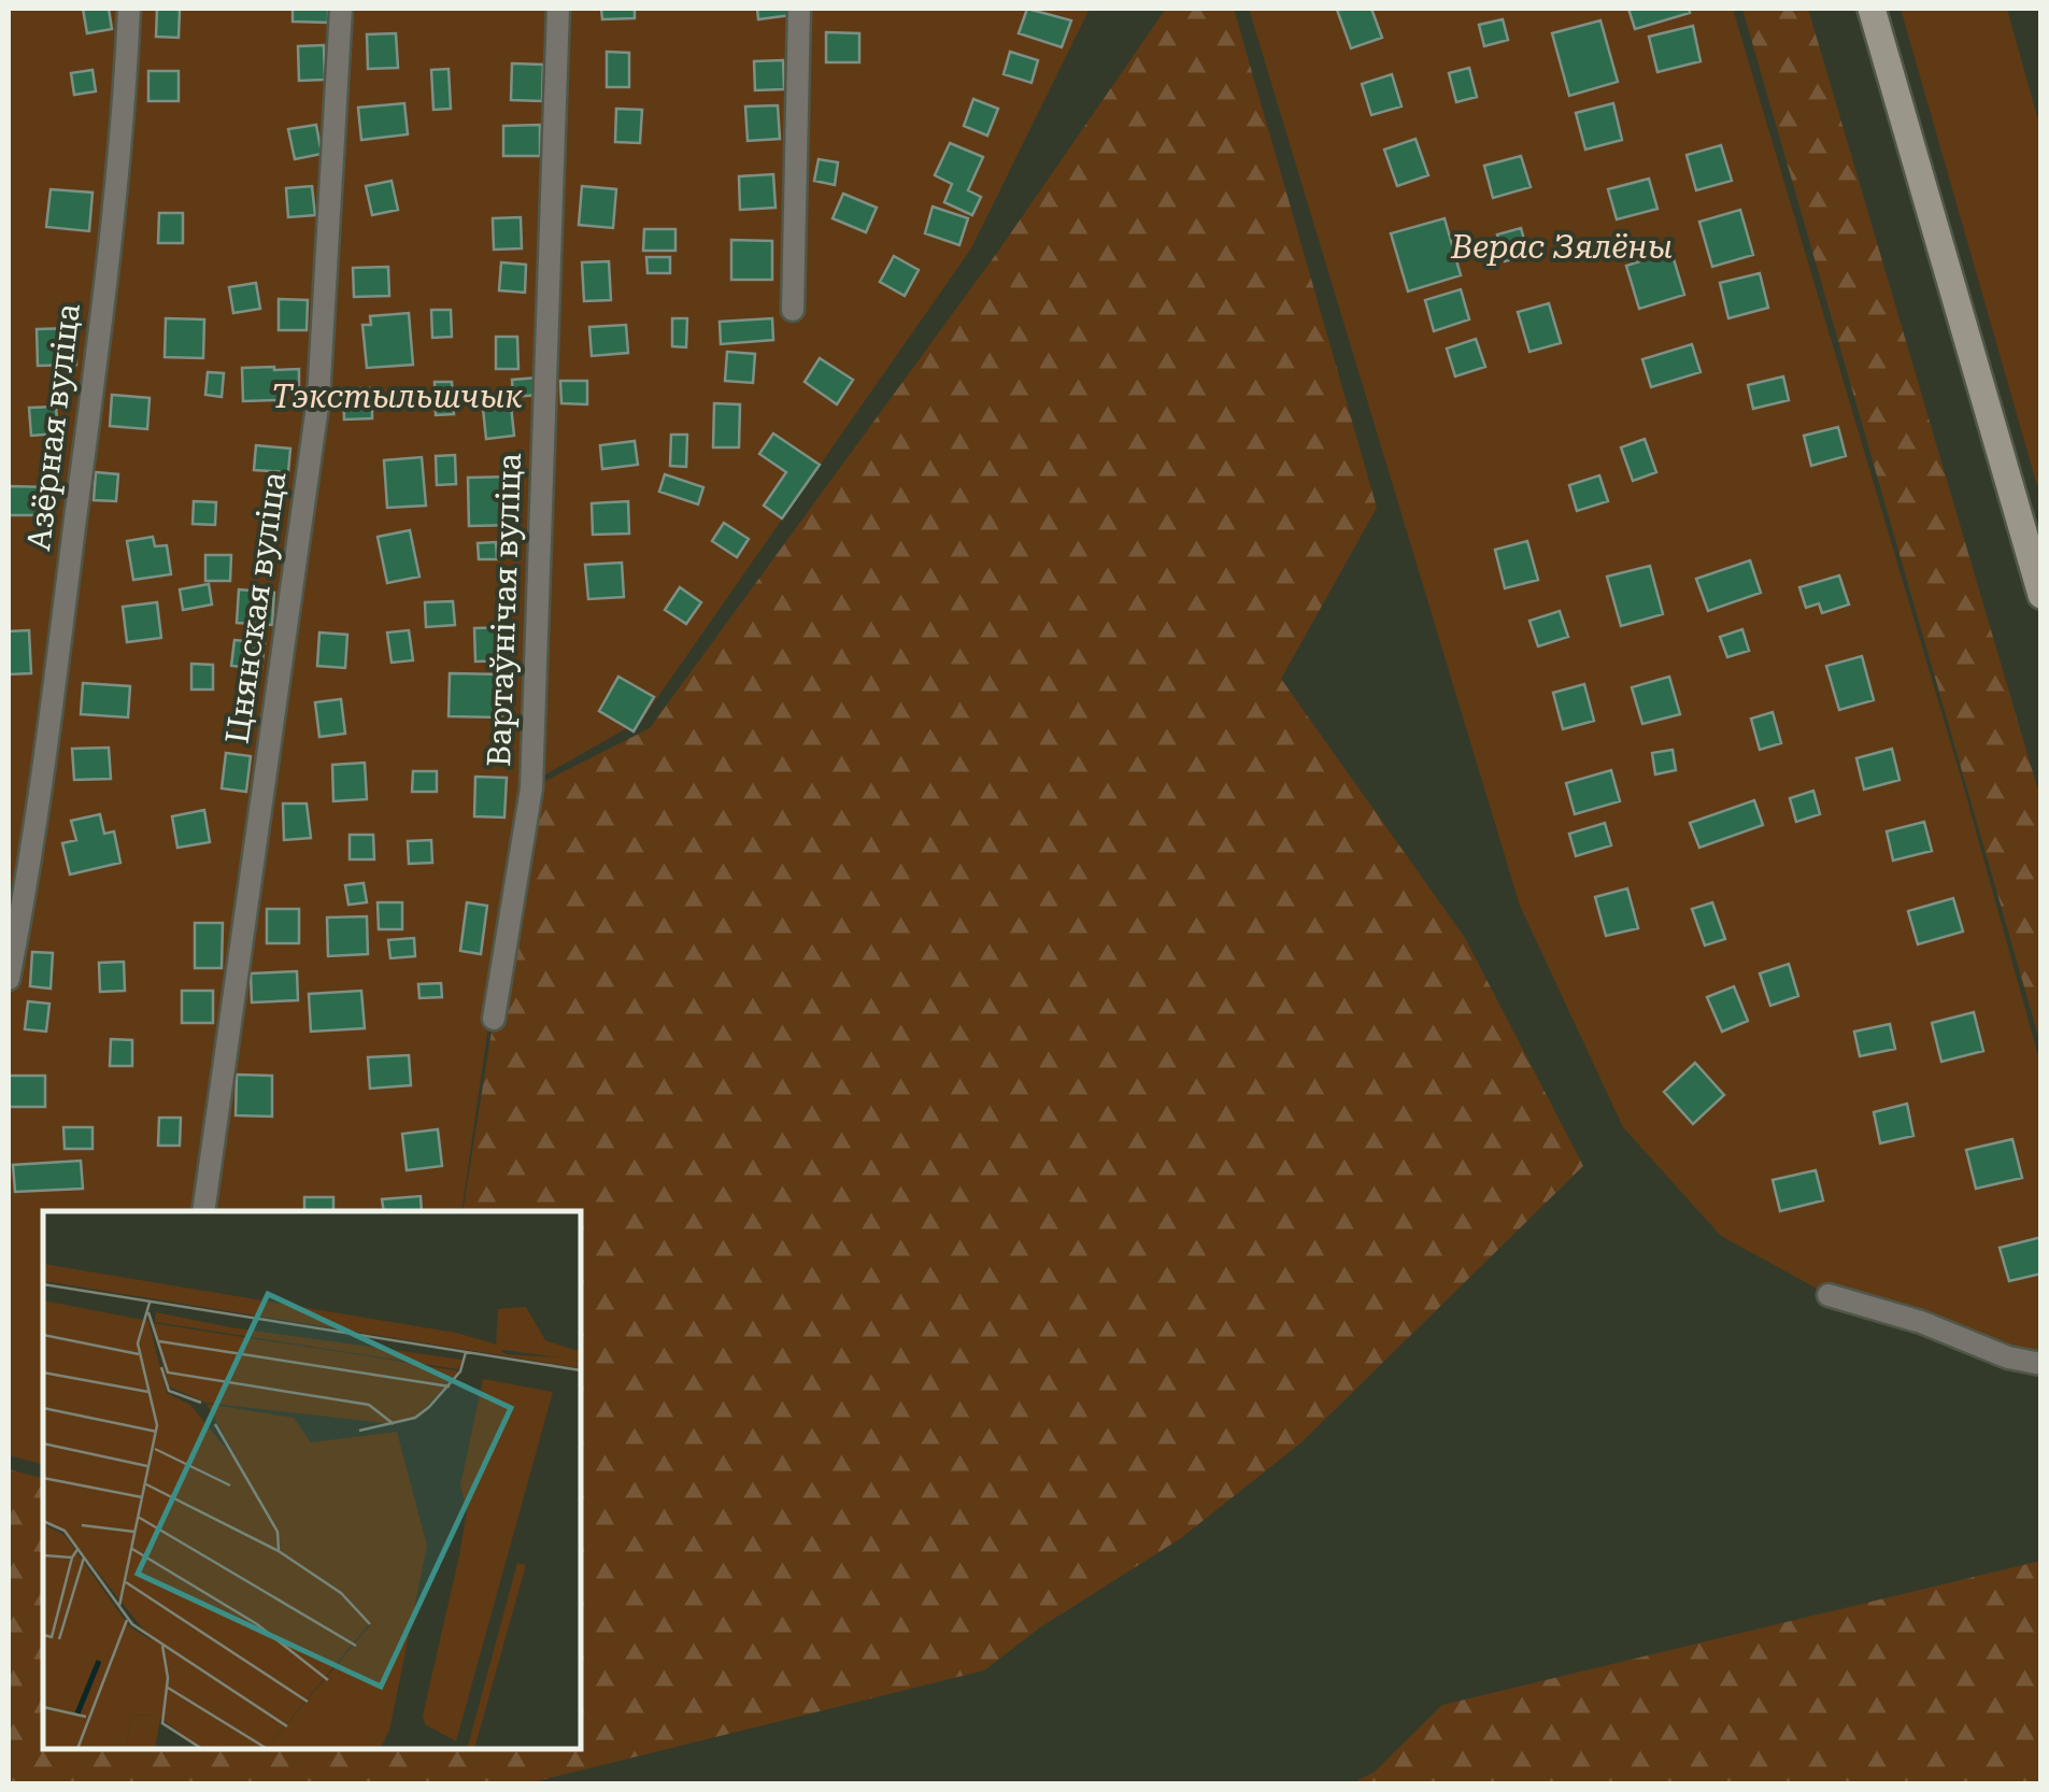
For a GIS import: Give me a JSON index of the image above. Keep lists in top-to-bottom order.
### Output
{
  "streets": {
    "street": ["Азёрная вуліца", "Цнянская вуліца", "Вартаўнічая вуліца"]
  },
  "parks": ["Верас Зялёны", "Тэкстыльшчык"]
}
